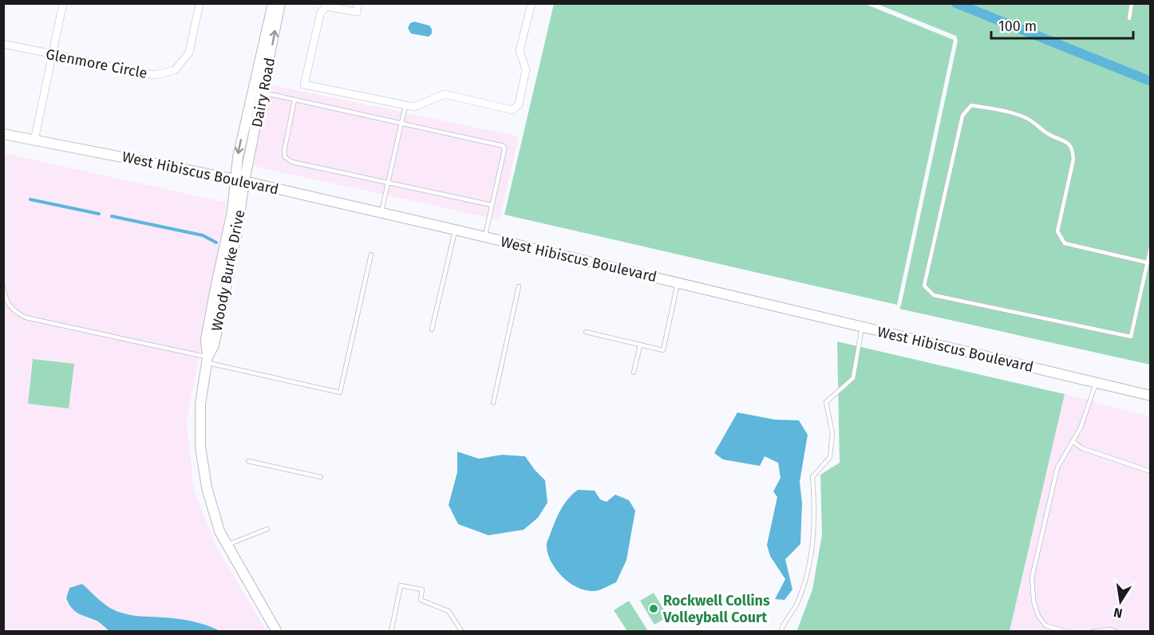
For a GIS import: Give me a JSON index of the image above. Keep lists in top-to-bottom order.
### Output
{
  "streets": {
    "street": [
      "Glenmore Circle",
      "Dairy Road",
      "West Hibiscus Boulevard",
      "Woody Burke Drive"
    ]
  },
  "crossings": [
    ["Dairy Road", "West Hibiscus Boulevard"],
    ["Dairy Road", "Woody Burke Drive"],
    ["West Hibiscus Boulevard", "Woody Burke Drive"]
  ],
  "places": ["Rockwell Collins Volleyball Court"],
  "scale_bar": "100 m",
  "north": "bottom"
}
